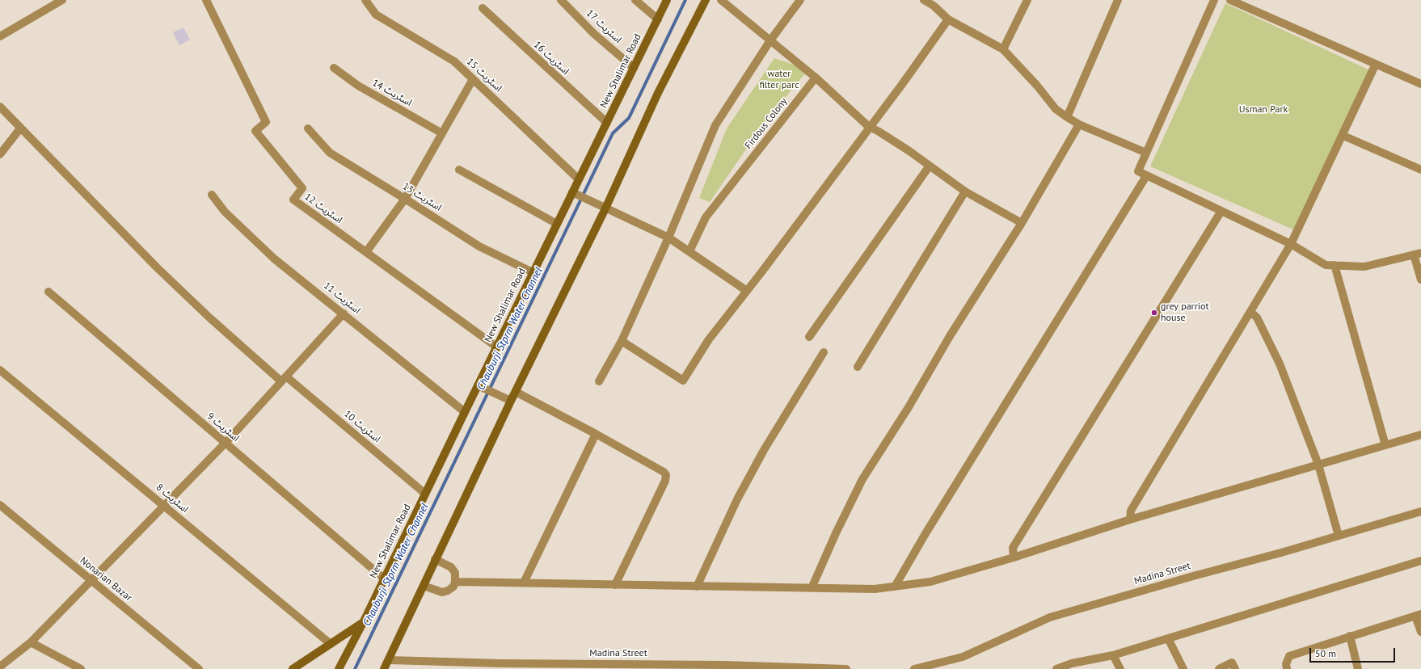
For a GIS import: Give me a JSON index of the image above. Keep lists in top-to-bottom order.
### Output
{
  "streets": {
    "street": [
      "اسٹریٹ 17",
      "اسٹریٹ 16",
      "New Shalimar Road",
      "اسٹریٹ 15",
      "اسٹریٹ 14",
      "Firdous Colony",
      "اسٹریٹ 13",
      "اسٹریٹ 12",
      "اسٹریٹ 11",
      "اسٹریٹ 10",
      "اسٹریٹ 9",
      "اسٹریٹ 8",
      "Madina Street",
      "Nonarian Bazar"
    ]
  },
  "crossings": [
    ["اسٹریٹ 17", "New Shalimar Road"],
    ["اسٹریٹ 16", "New Shalimar Road"],
    ["New Shalimar Road", "اسٹریٹ 15"],
    ["New Shalimar Road", "اسٹریٹ 13"],
    ["New Shalimar Road", "اسٹریٹ 12"],
    ["New Shalimar Road", "اسٹریٹ 11"],
    ["New Shalimar Road", "اسٹریٹ 10"],
    ["New Shalimar Road", "اسٹریٹ 9"]
  ],
  "water": ["Chauburji Stprm Water Channel"],
  "parks": ["water filter parc", "Usman Park"],
  "places": ["grey parriot house"],
  "scale_bar": "50 m"
}
